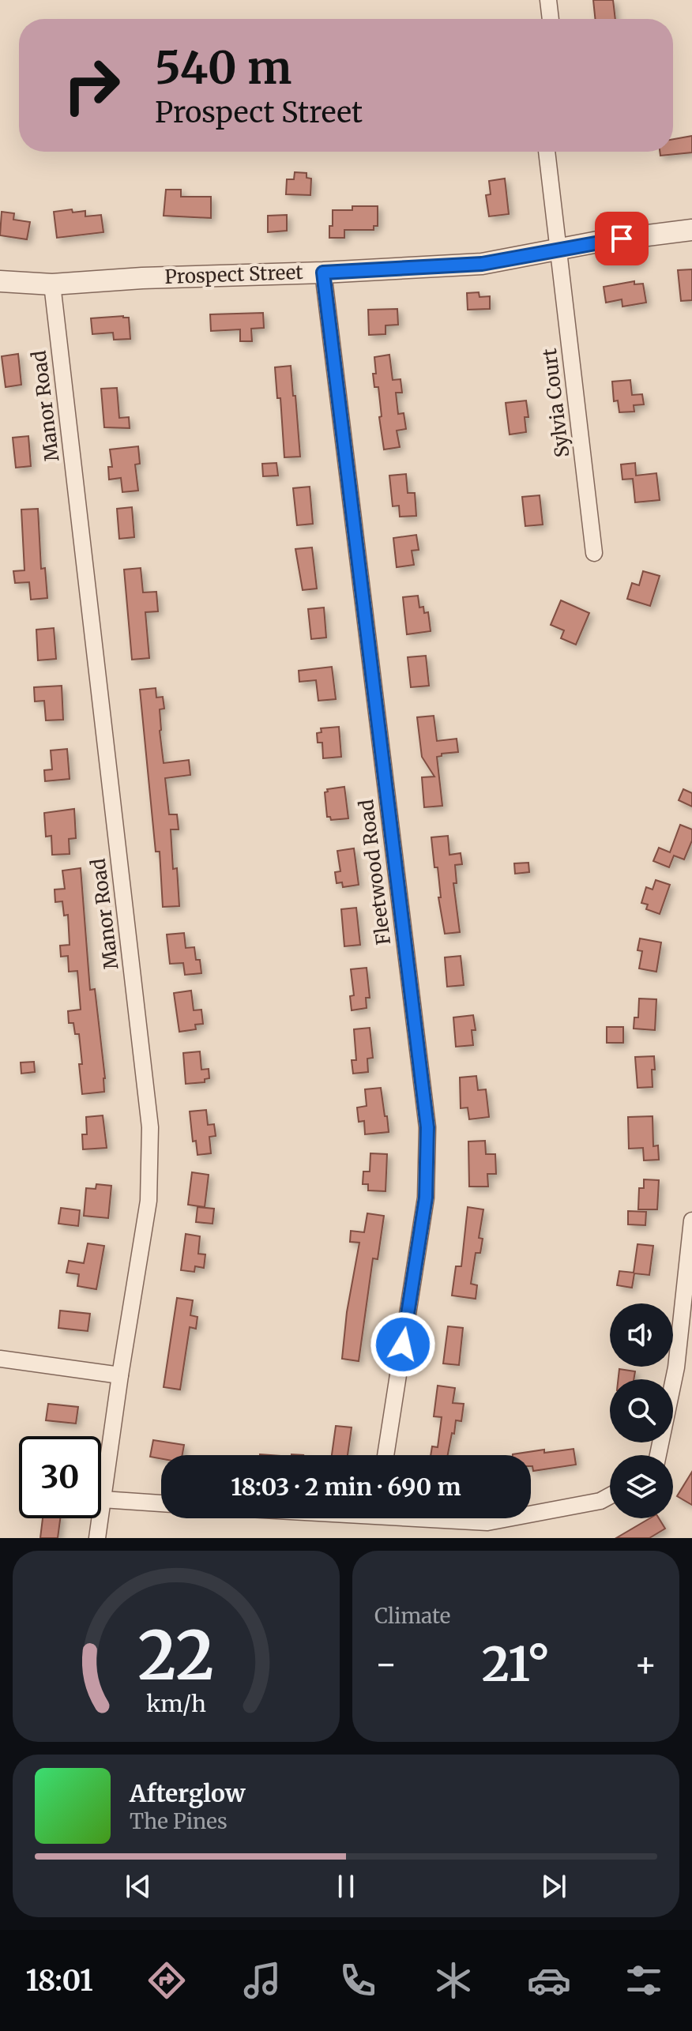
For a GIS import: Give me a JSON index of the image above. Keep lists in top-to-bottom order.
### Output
{
  "streets": {
    "street": [
      "Prospect Street",
      "Sylvia Court",
      "Manor Road",
      "Fleetwood Road"
    ]
  },
  "crossings": [
    ["Prospect Street", "Sylvia Court"],
    ["Prospect Street", "Manor Road"],
    ["Prospect Street", "Fleetwood Road"]
  ],
  "page": {
    "turn": ["540 m", "Prospect Street"],
    "limit": "30",
    "trip": "18:03 · 2 min · 690 m",
    "tile": "Climate",
    "heat": ["−", "21°", "+"],
    "song": ["Afterglow", "The Pines"],
    "tabs": "18:01",
    "gauge": ["22", "km/h"]
  }
}
